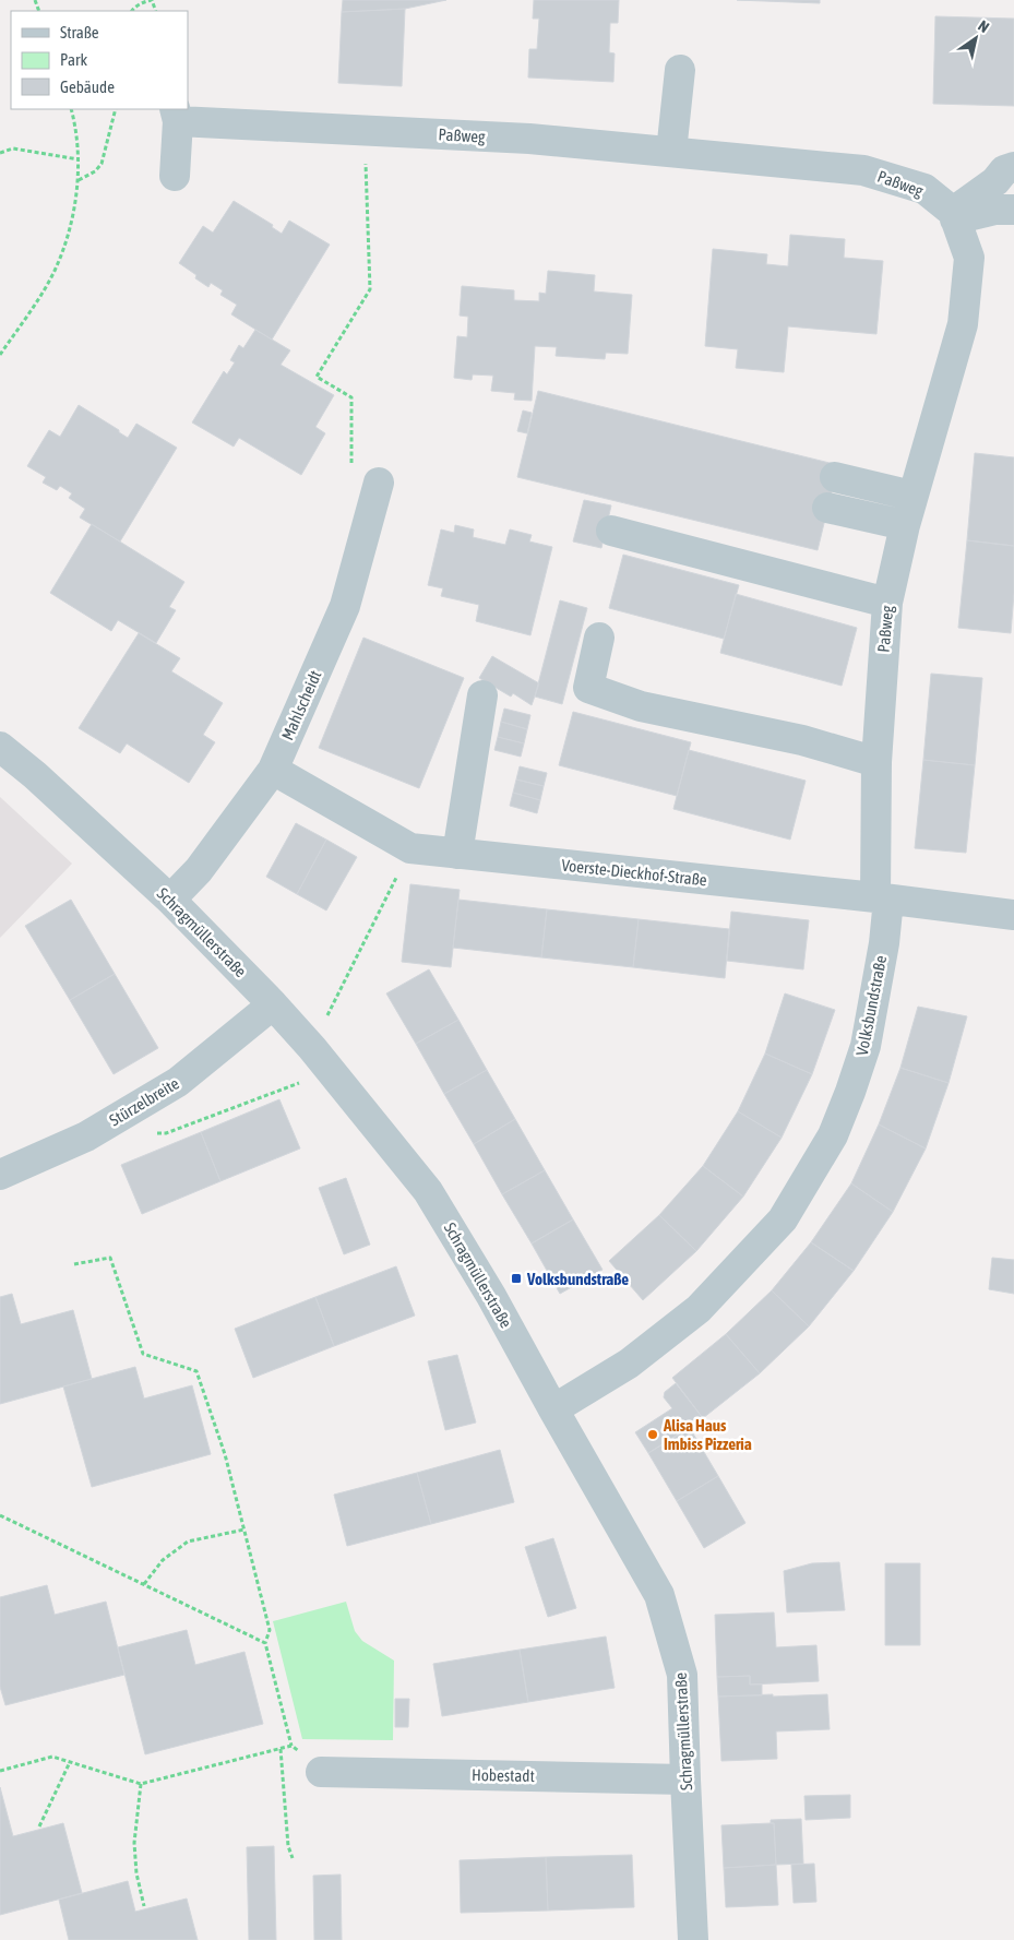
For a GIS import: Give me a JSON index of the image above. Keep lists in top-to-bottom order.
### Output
{
  "streets": {
    "street": [
      "Paßweg",
      "Mahlscheidt",
      "Voerste-Dieckhof-Straße",
      "Schragmüllerstraße",
      "Volksbundstraße",
      "Stürzelbreite",
      "Hobestadt"
    ]
  },
  "crossings": [
    ["Paßweg", "Voerste-Dieckhof-Straße"],
    ["Paßweg", "Volksbundstraße"],
    ["Mahlscheidt", "Voerste-Dieckhof-Straße"],
    ["Mahlscheidt", "Schragmüllerstraße"],
    ["Voerste-Dieckhof-Straße", "Volksbundstraße"],
    ["Schragmüllerstraße", "Volksbundstraße"],
    ["Schragmüllerstraße", "Stürzelbreite"],
    ["Schragmüllerstraße", "Hobestadt"]
  ],
  "places": {
    "transit": ["Volksbundstraße"],
    "other": ["Alisa Haus Imbiss Pizzeria"]
  },
  "legend": ["Straße", "Park", "Gebäude"],
  "north": "top right"
}
